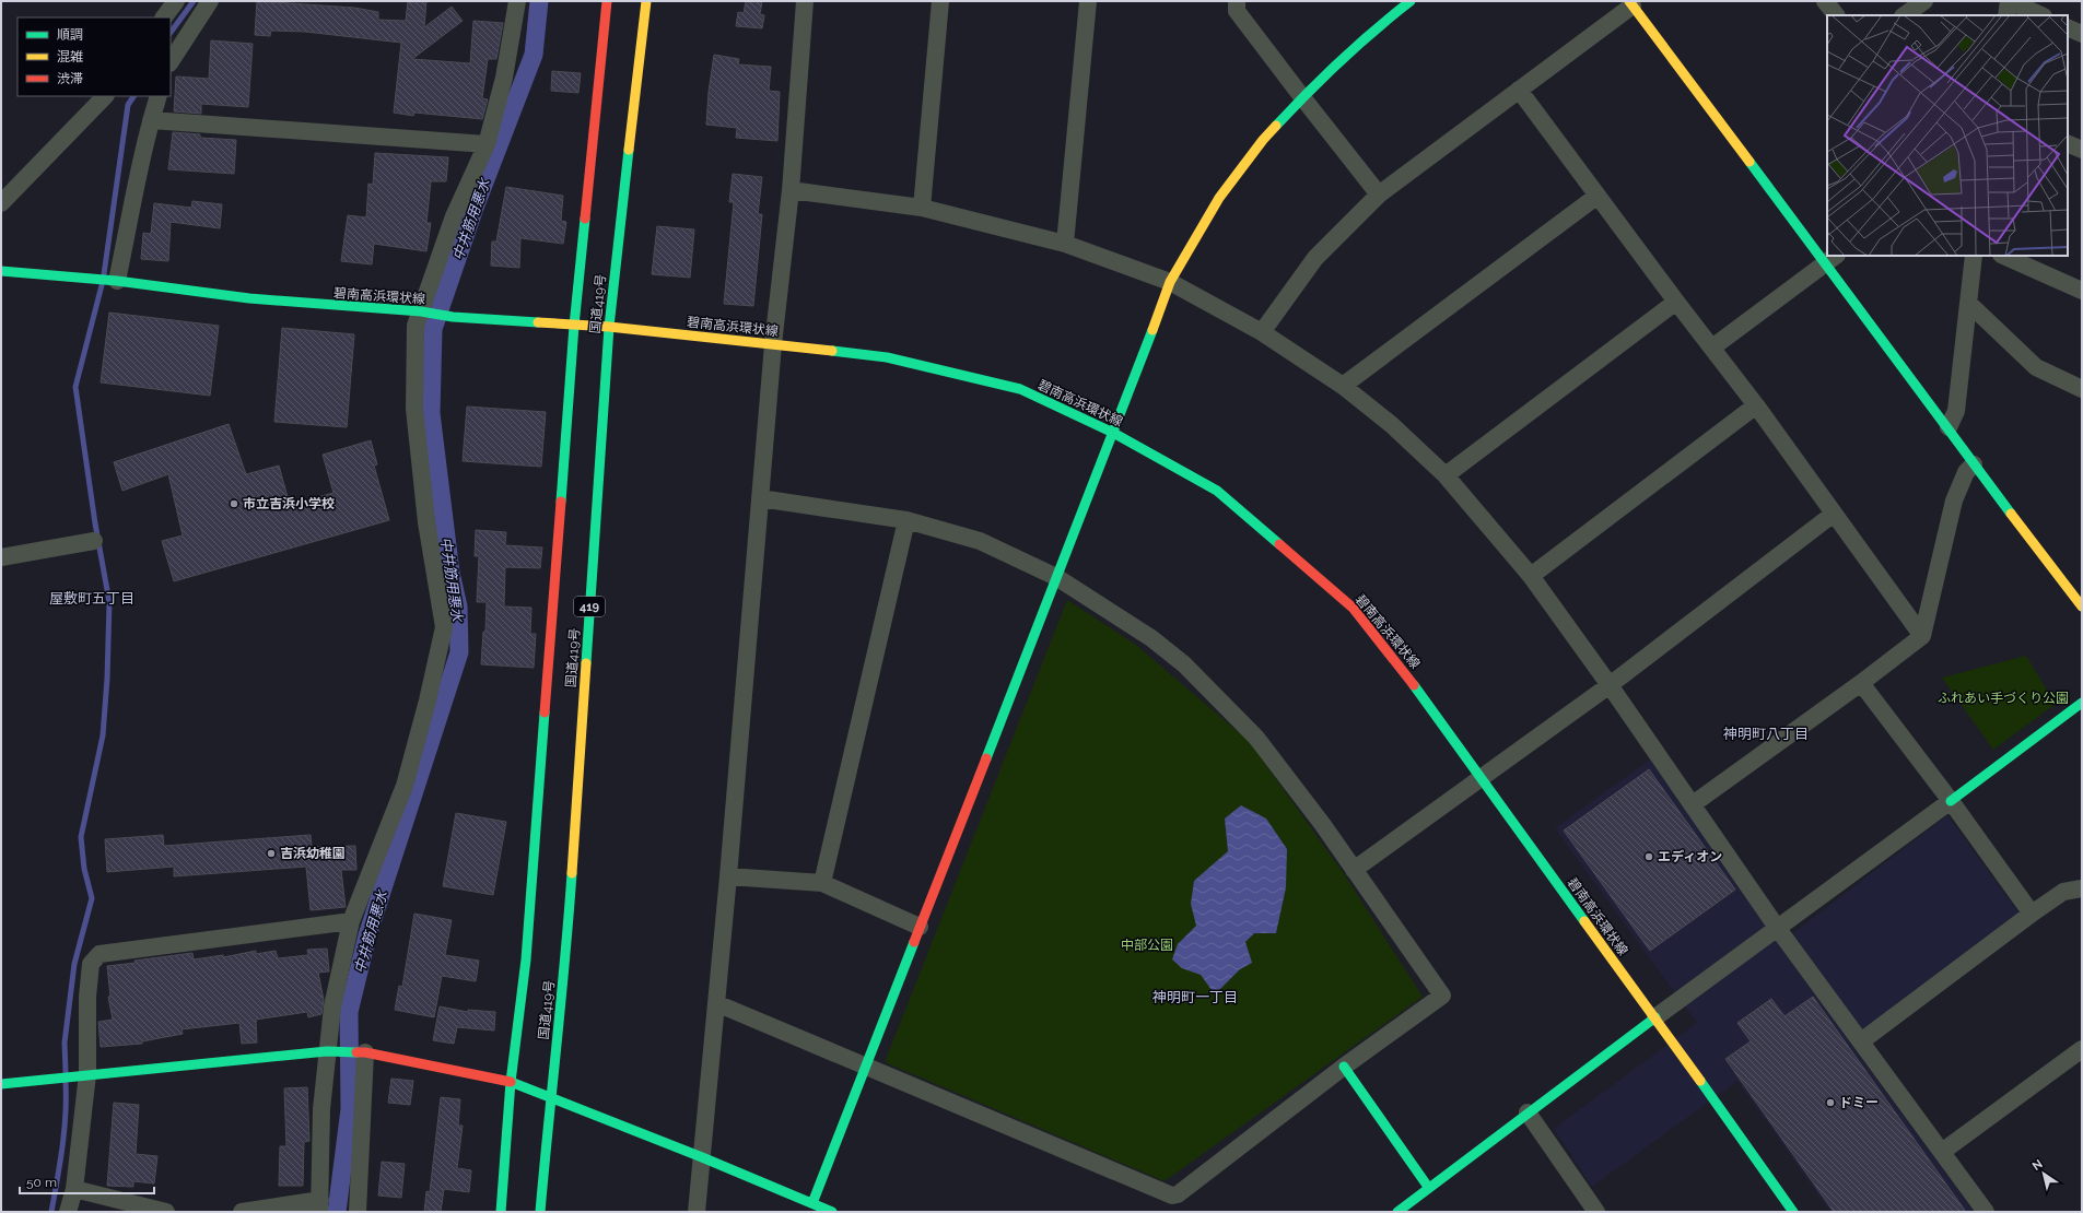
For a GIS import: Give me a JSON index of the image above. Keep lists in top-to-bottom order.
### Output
{
  "streets": {
    "main road": ["碧南高浜環状線", "国道419号", "419"]
  },
  "crossings": [
    ["碧南高浜環状線", "国道419号"]
  ],
  "districts": ["屋敷町五丁目", "神明町八丁目", "神明町一丁目"],
  "water": ["中井筋用悪水"],
  "parks": ["ふれあい手づくり公園", "中部公園"],
  "places": [
    "市立吉浜小学校",
    "吉浜幼稚園",
    "エディオン",
    "ドミー"
  ],
  "legend": ["順調", "混雑", "渋滞"],
  "scale_bar": "50 m",
  "north": "top left"
}
